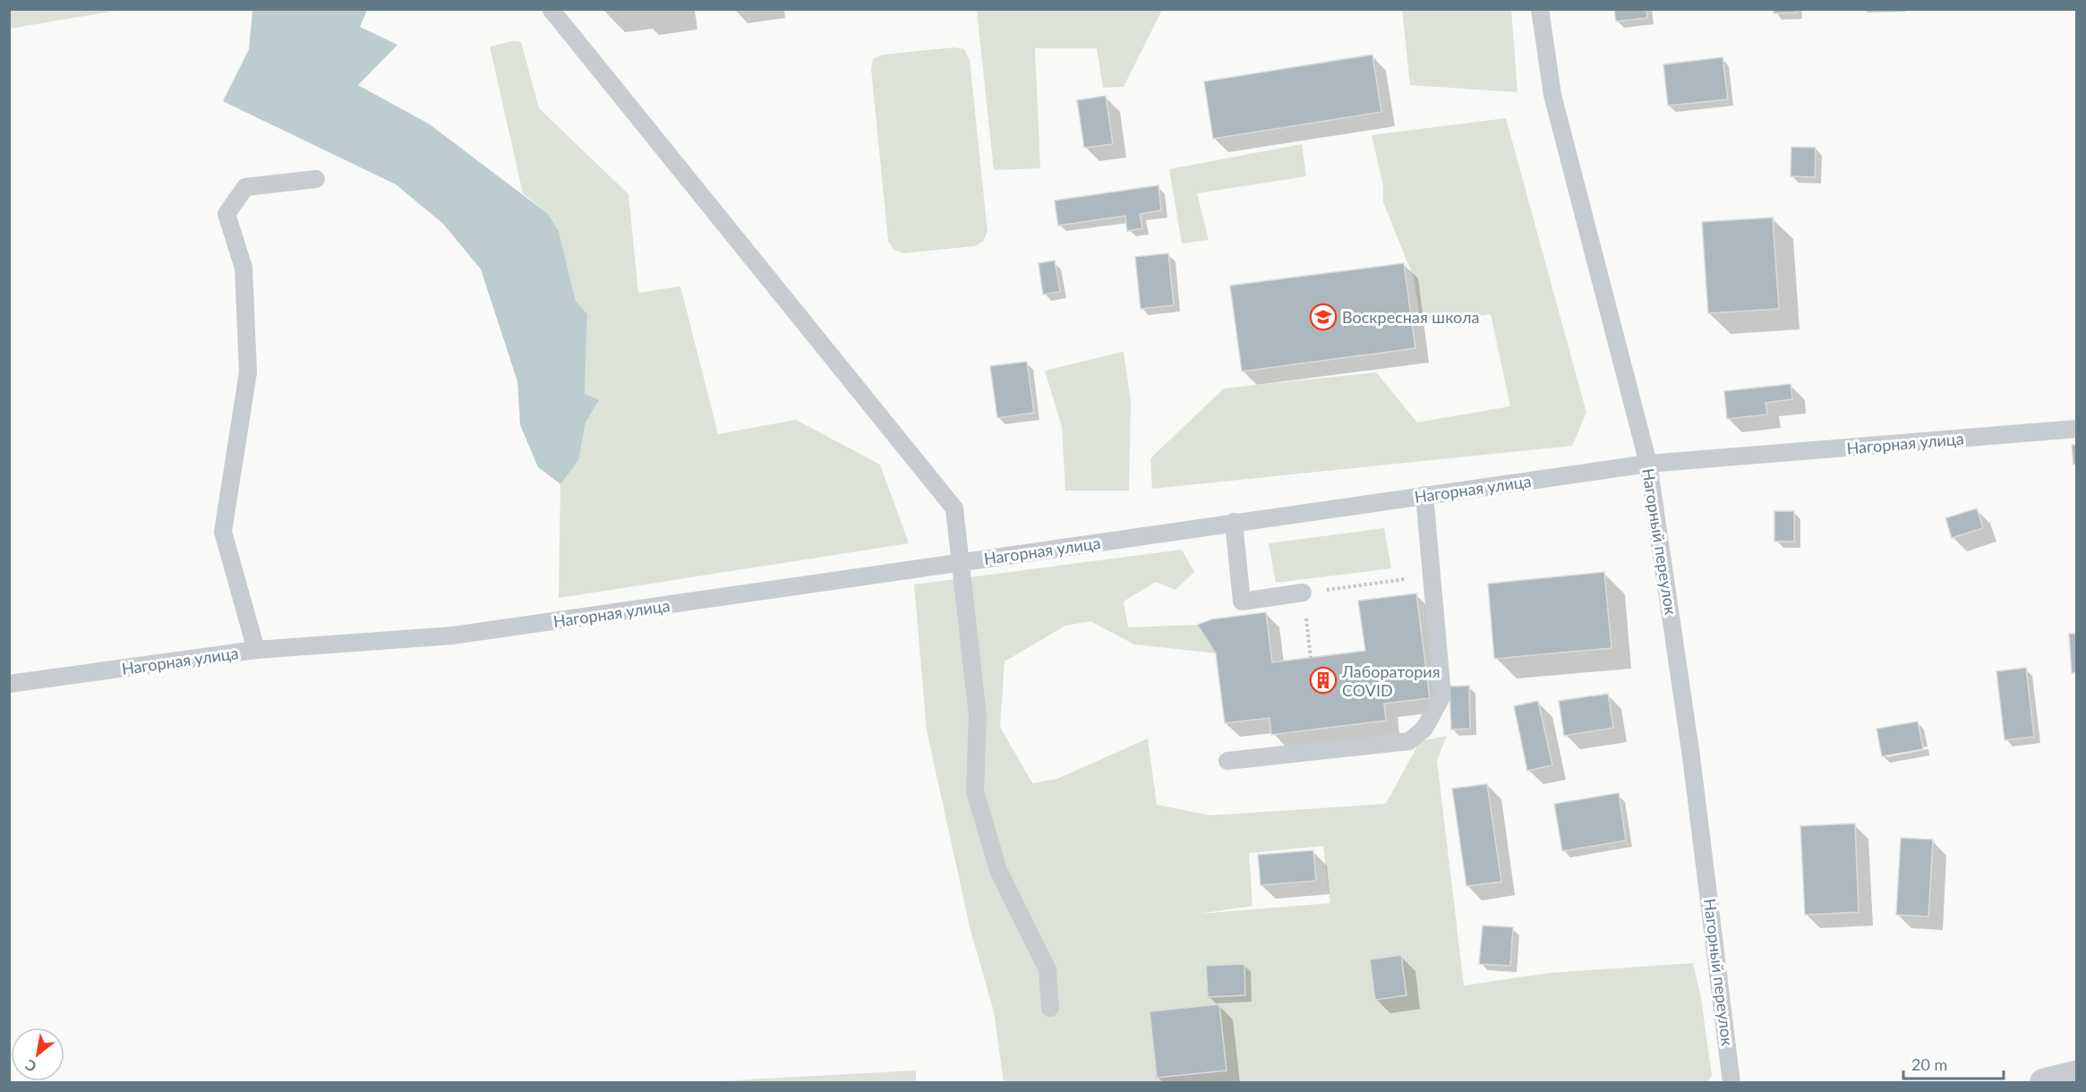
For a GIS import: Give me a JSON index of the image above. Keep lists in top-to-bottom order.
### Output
{
  "streets": {
    "lane": ["Нагорная улица", "Нагорный переулок"]
  },
  "crossings": [
    ["Нагорная улица", "Нагорный переулок"]
  ],
  "places": {
    "school or university": ["Воскресная школа"],
    "building": ["Лаборатория COVID"]
  },
  "scale_bar": "20 m",
  "north": "bottom left"
}
